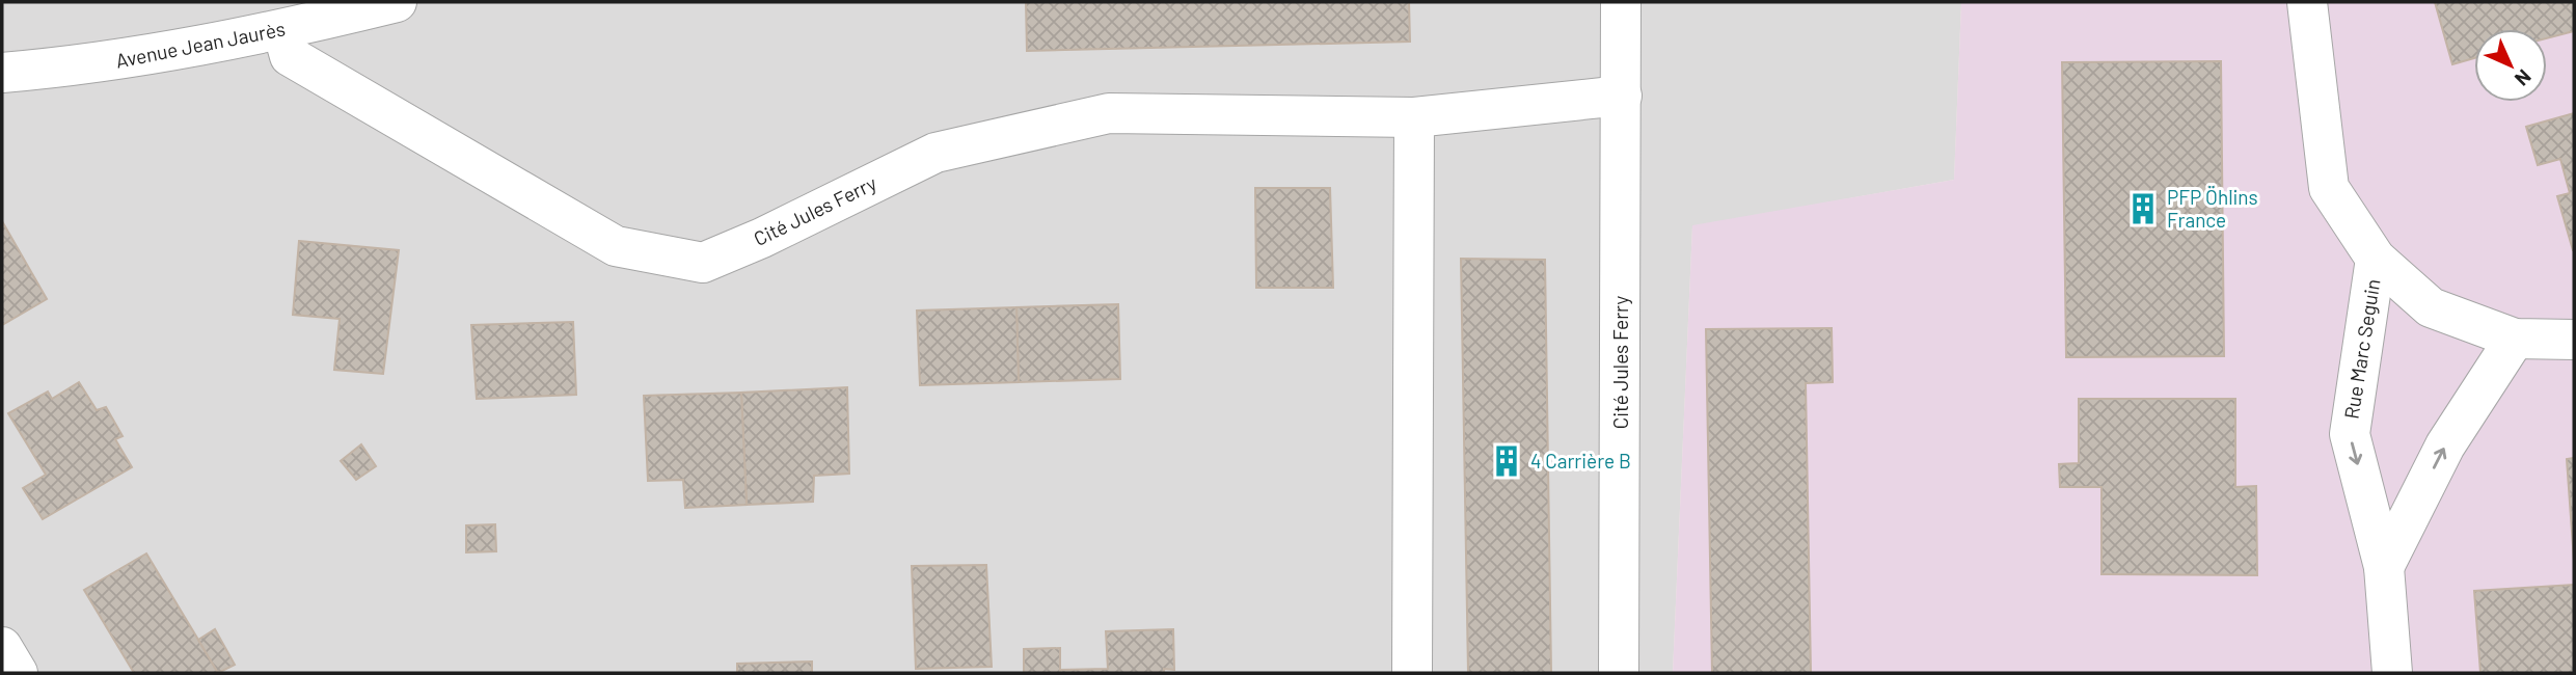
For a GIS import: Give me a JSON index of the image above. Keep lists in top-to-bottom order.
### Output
{
  "streets": {
    "street": ["Avenue Jean Jaurès", "Cité Jules Ferry", "Rue Marc Seguin"]
  },
  "crossings": [
    ["Avenue Jean Jaurès", "Cité Jules Ferry"]
  ],
  "places": {
    "building": ["PFP Öhlins France", "4 Carrière B"]
  },
  "north": "bottom right"
}
